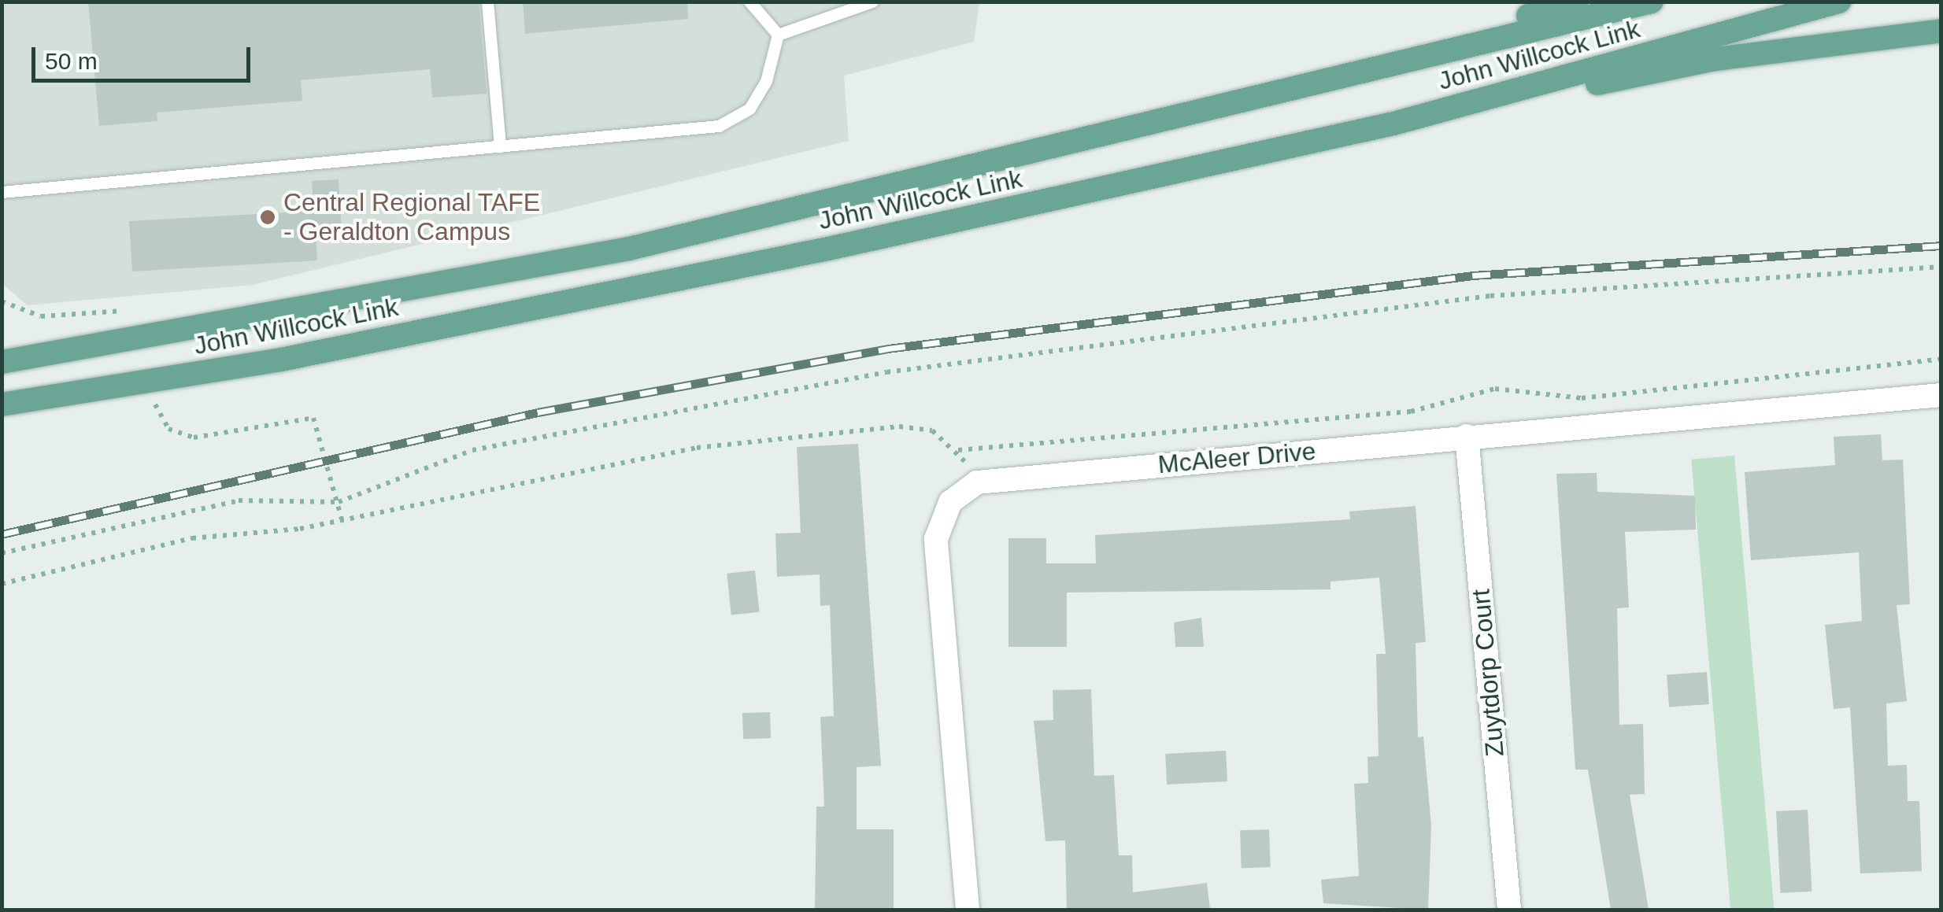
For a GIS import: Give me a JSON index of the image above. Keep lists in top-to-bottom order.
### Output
{
  "streets": {
    "main road": ["John Willcock Link"],
    "street": ["McAleer Drive", "Zuytdorp Court"]
  },
  "crossings": [
    ["McAleer Drive", "Zuytdorp Court"]
  ],
  "places": ["Central Regional TAFE - Geraldton Campus"],
  "scale_bar": "50 m"
}
